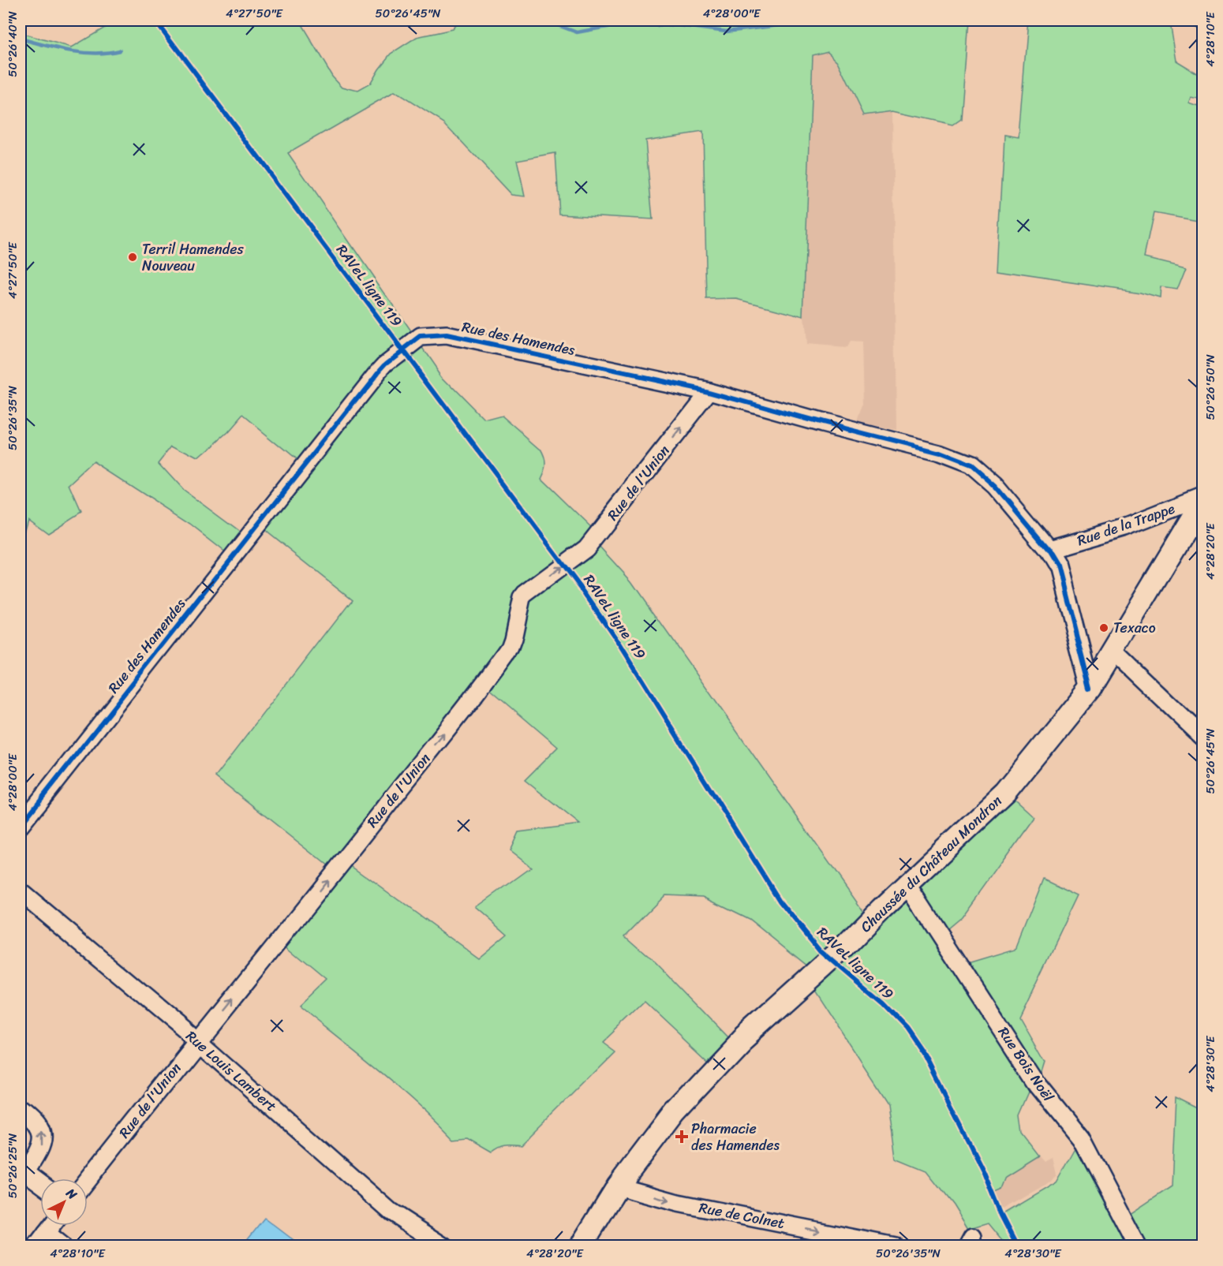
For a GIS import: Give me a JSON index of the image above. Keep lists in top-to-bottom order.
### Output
{
  "streets": {
    "main road": ["Chaussée du Château Mondron"],
    "street": [
      "Rue des Hamendes",
      "Rue de l'Union",
      "Rue de la Trappe",
      "Rue Bois Noël",
      "Rue Louis Lambert",
      "Rue de Colnet"
    ],
    "cycle path": ["RAVeL ligne 119"]
  },
  "crossings": [
    ["Rue des Hamendes", "Rue de l'Union"],
    ["Rue des Hamendes", "Rue de la Trappe"],
    ["Rue des Hamendes", "Chaussée du Château Mondron"],
    ["Rue de l'Union", "Rue Louis Lambert"],
    ["Chaussée du Château Mondron", "Rue Bois Noël"],
    ["Chaussée du Château Mondron", "Rue de Colnet"]
  ],
  "one_way": ["Rue de l'Union", "Rue de Colnet"],
  "places": {
    "other": ["Terril Hamendes Nouveau", "Texaco"],
    "health": ["Pharmacie des Hamendes"]
  },
  "north": "top right",
  "coordinates": [
    "4°27'50\"E",
    "50°26'45\"N",
    "4°28'00\"E",
    "4°28'10\"E",
    "50°26'40\"N",
    "50°26'50\"N",
    "50°26'35\"N",
    "4°28'20\"E",
    "4°28'30\"E",
    "50°26'25\"N"
  ]
}
